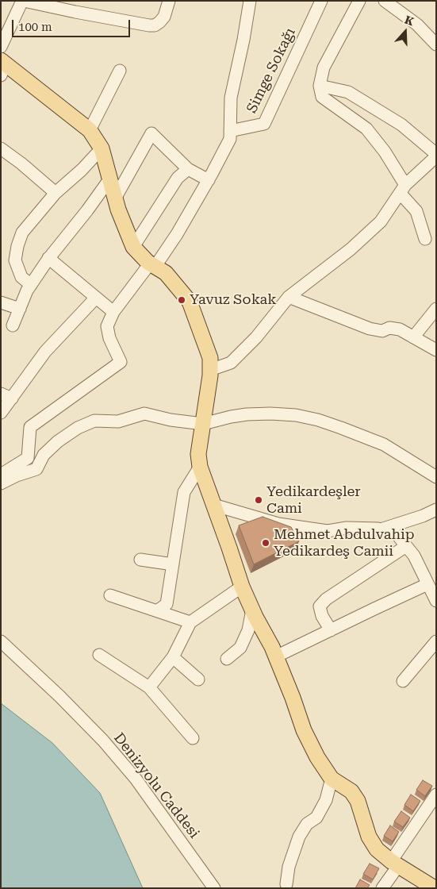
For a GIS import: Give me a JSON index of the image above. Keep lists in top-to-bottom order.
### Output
{
  "streets": {
    "street": ["Simge Sokağı", "Denizyolu Caddesi"]
  },
  "places": ["Yavuz Sokak", "Yedikardeşler Cami", "Mehmet Abdulvahip Yedikardeş Camii"],
  "scale_bar": "100 m",
  "north": "top"
}
